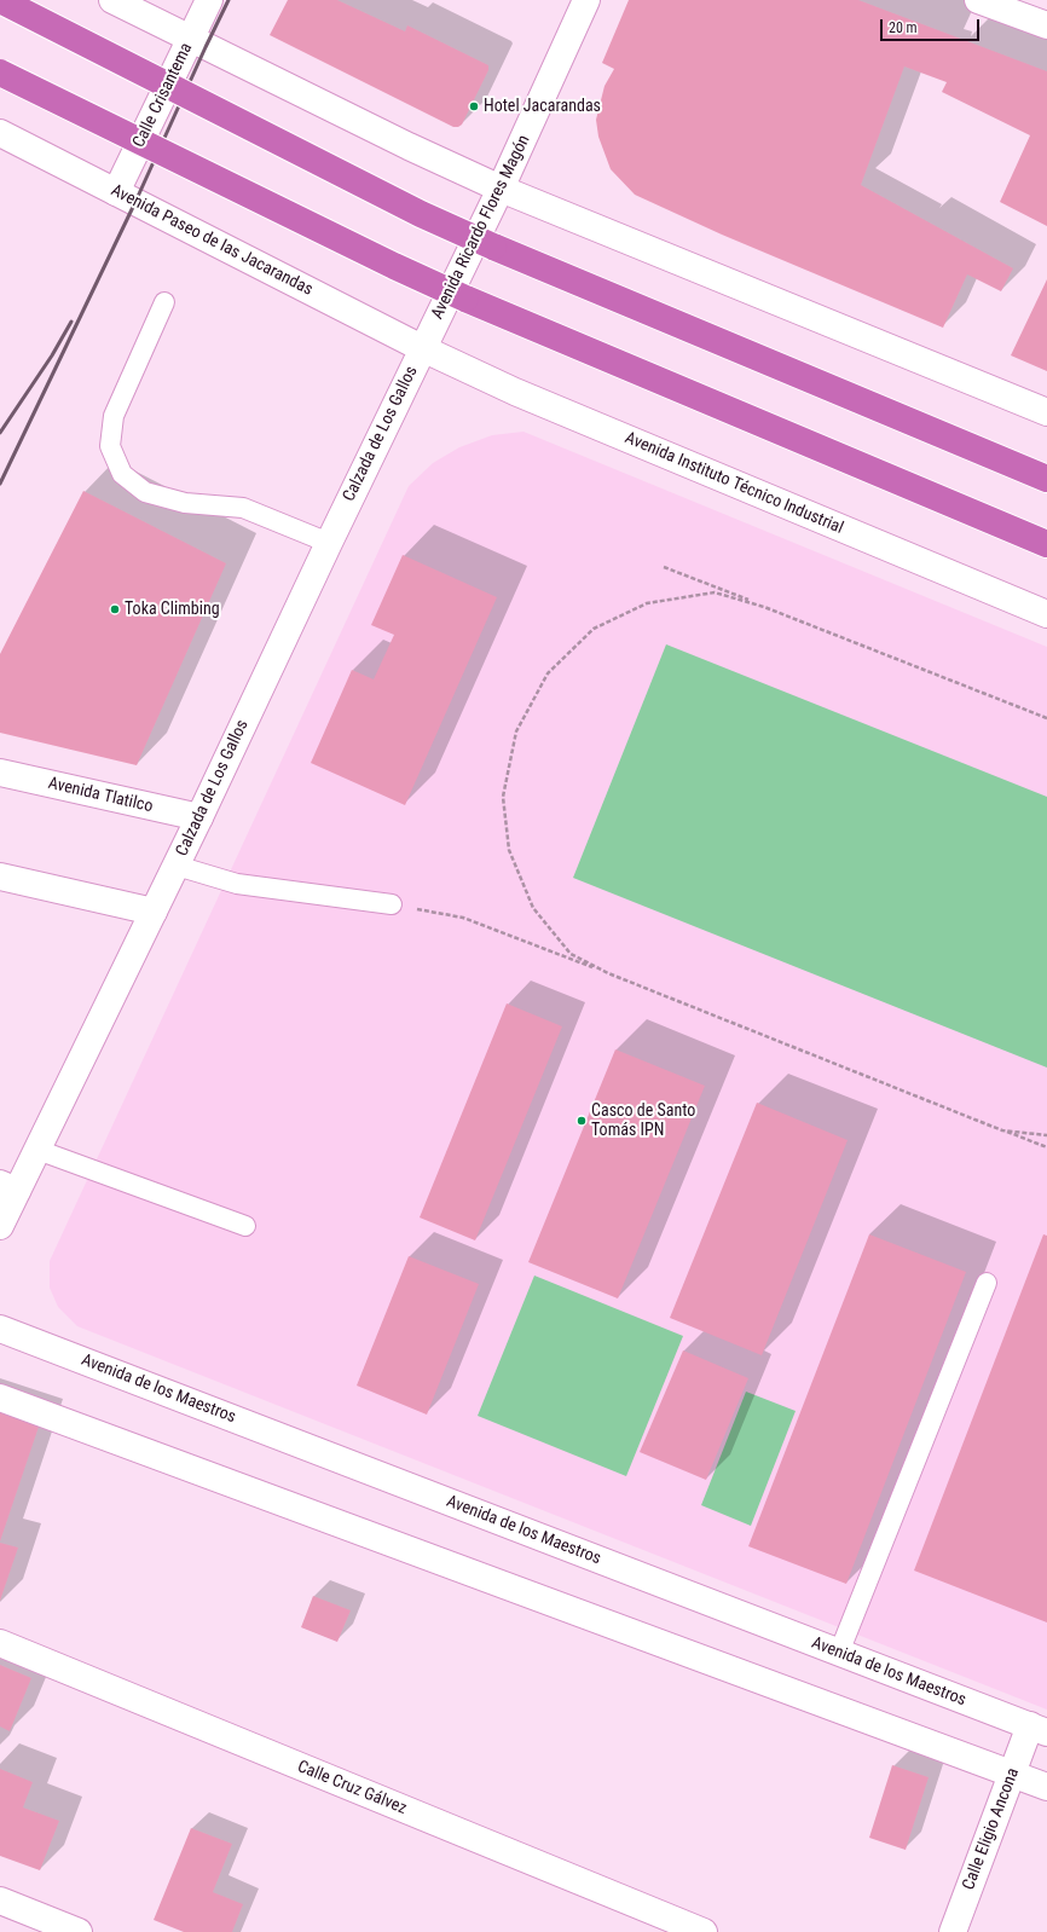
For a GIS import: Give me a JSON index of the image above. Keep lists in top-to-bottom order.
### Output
{
  "streets": {
    "street": [
      "Calle Crisantema",
      "Avenida Ricardo Flores Magón",
      "Avenida Paseo de las Jacarandas",
      "Calzada de Los Gallos",
      "Avenida Instituto Técnico Industrial",
      "Avenida Tlatilco",
      "Avenida de los Maestros",
      "Calle Cruz Gálvez",
      "Calle Eligio Ancona"
    ]
  },
  "crossings": [
    ["Calle Crisantema", "Avenida Paseo de las Jacarandas"],
    ["Avenida Ricardo Flores Magón", "Avenida Paseo de las Jacarandas"],
    ["Avenida Ricardo Flores Magón", "Calzada de Los Gallos"],
    ["Avenida Ricardo Flores Magón", "Avenida Instituto Técnico Industrial"],
    ["Avenida Paseo de las Jacarandas", "Calzada de Los Gallos"],
    ["Avenida Paseo de las Jacarandas", "Avenida Instituto Técnico Industrial"],
    ["Calzada de Los Gallos", "Avenida Instituto Técnico Industrial"],
    ["Calzada de Los Gallos", "Avenida Tlatilco"],
    ["Avenida de los Maestros", "Calle Eligio Ancona"]
  ],
  "places": ["Hotel Jacarandas", "Toka Climbing", "Casco de Santo Tomás IPN"],
  "scale_bar": "20 m"
}
